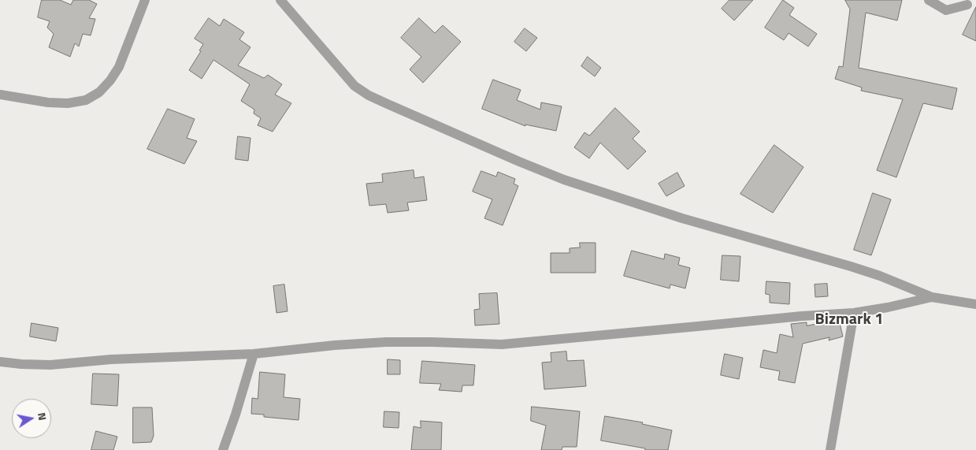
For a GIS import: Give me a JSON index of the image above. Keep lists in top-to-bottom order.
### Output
{
  "districts": ["Bizmark 1"],
  "north": "right"
}
